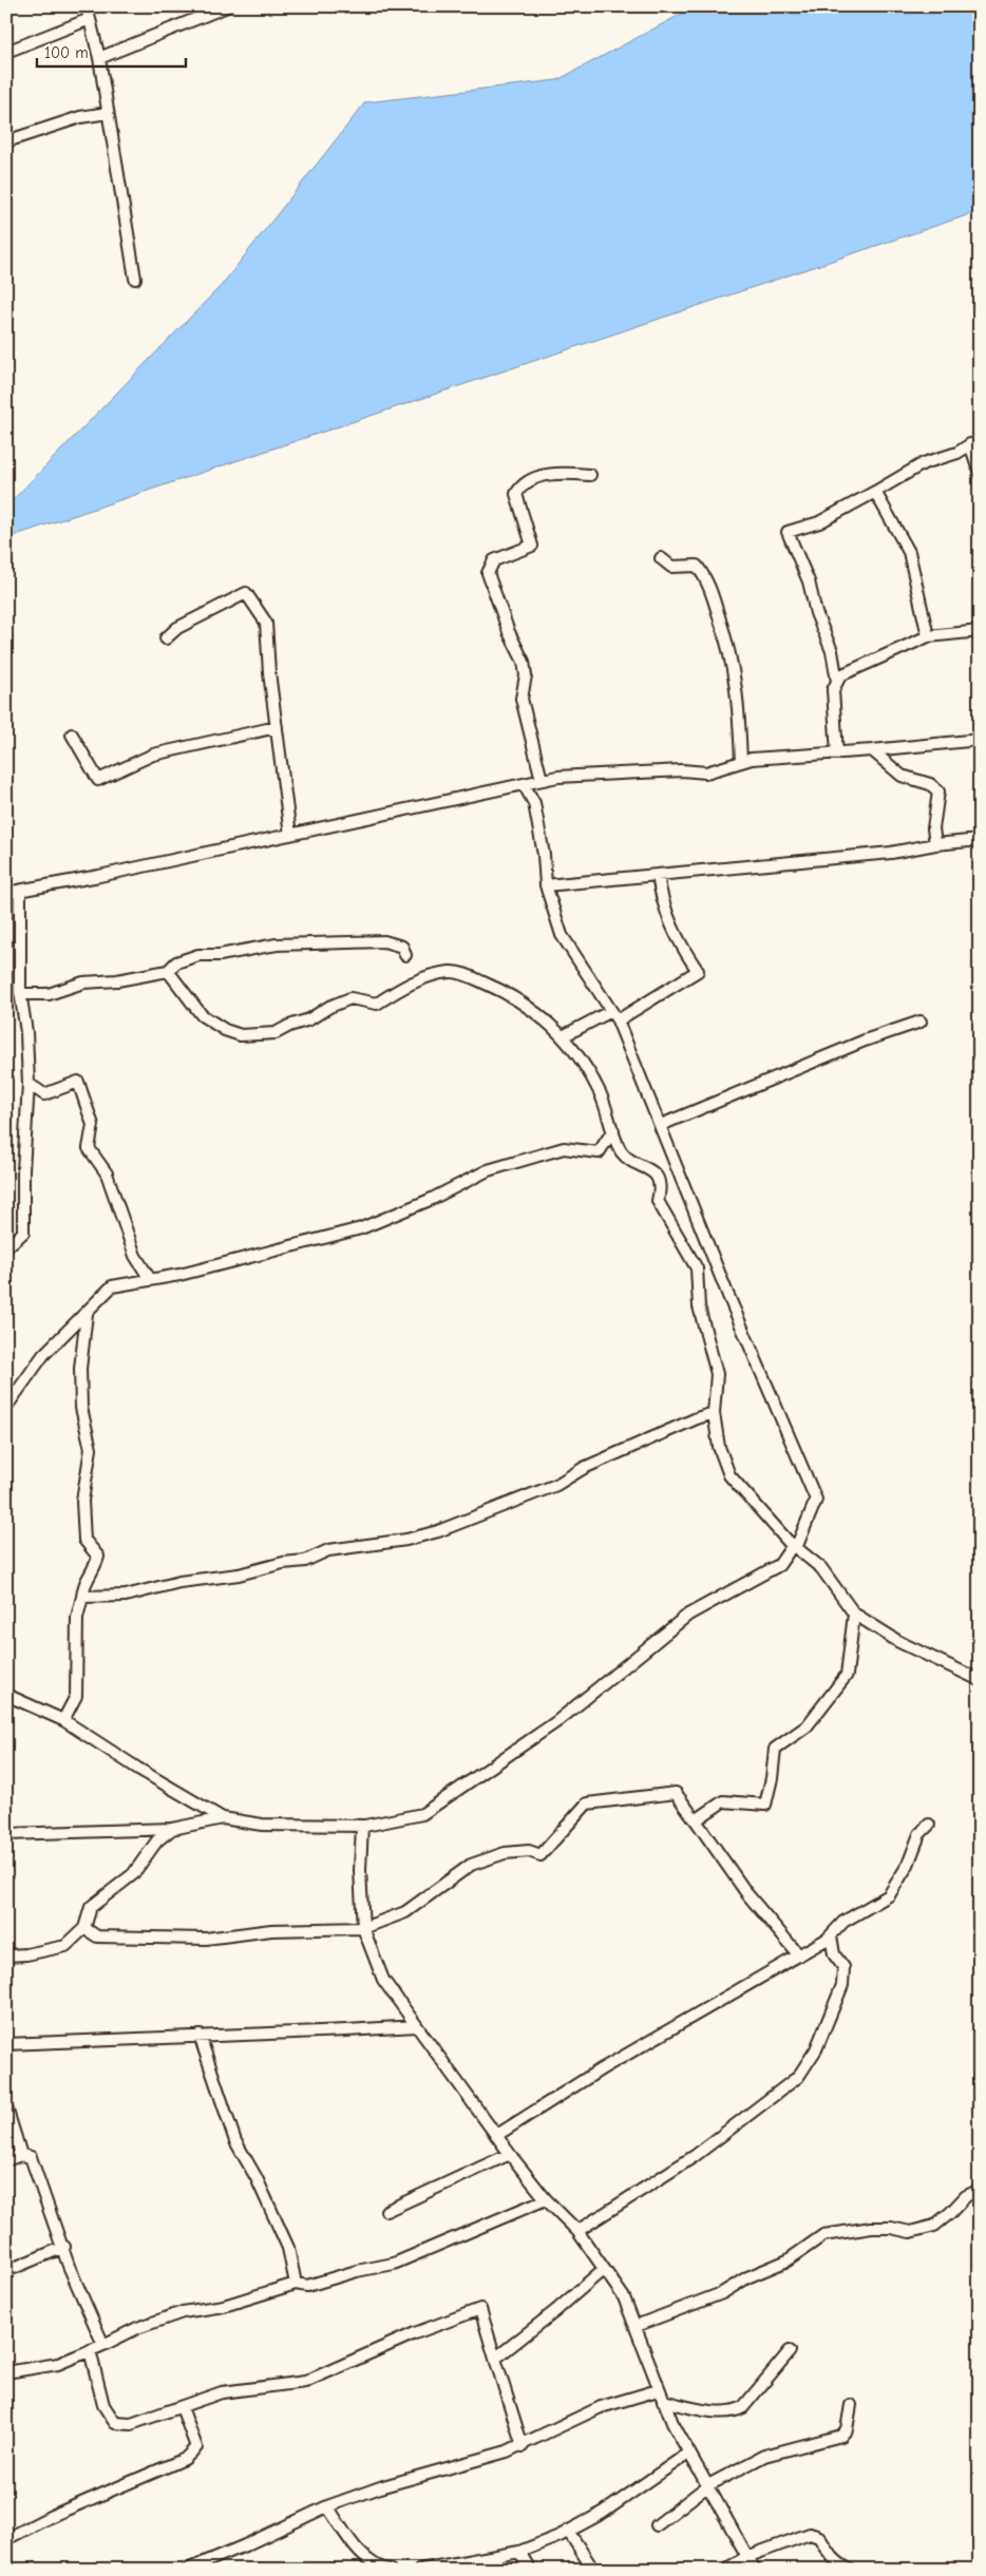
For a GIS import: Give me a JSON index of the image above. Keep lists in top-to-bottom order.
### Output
{
  "scale_bar": "100 m"
}
